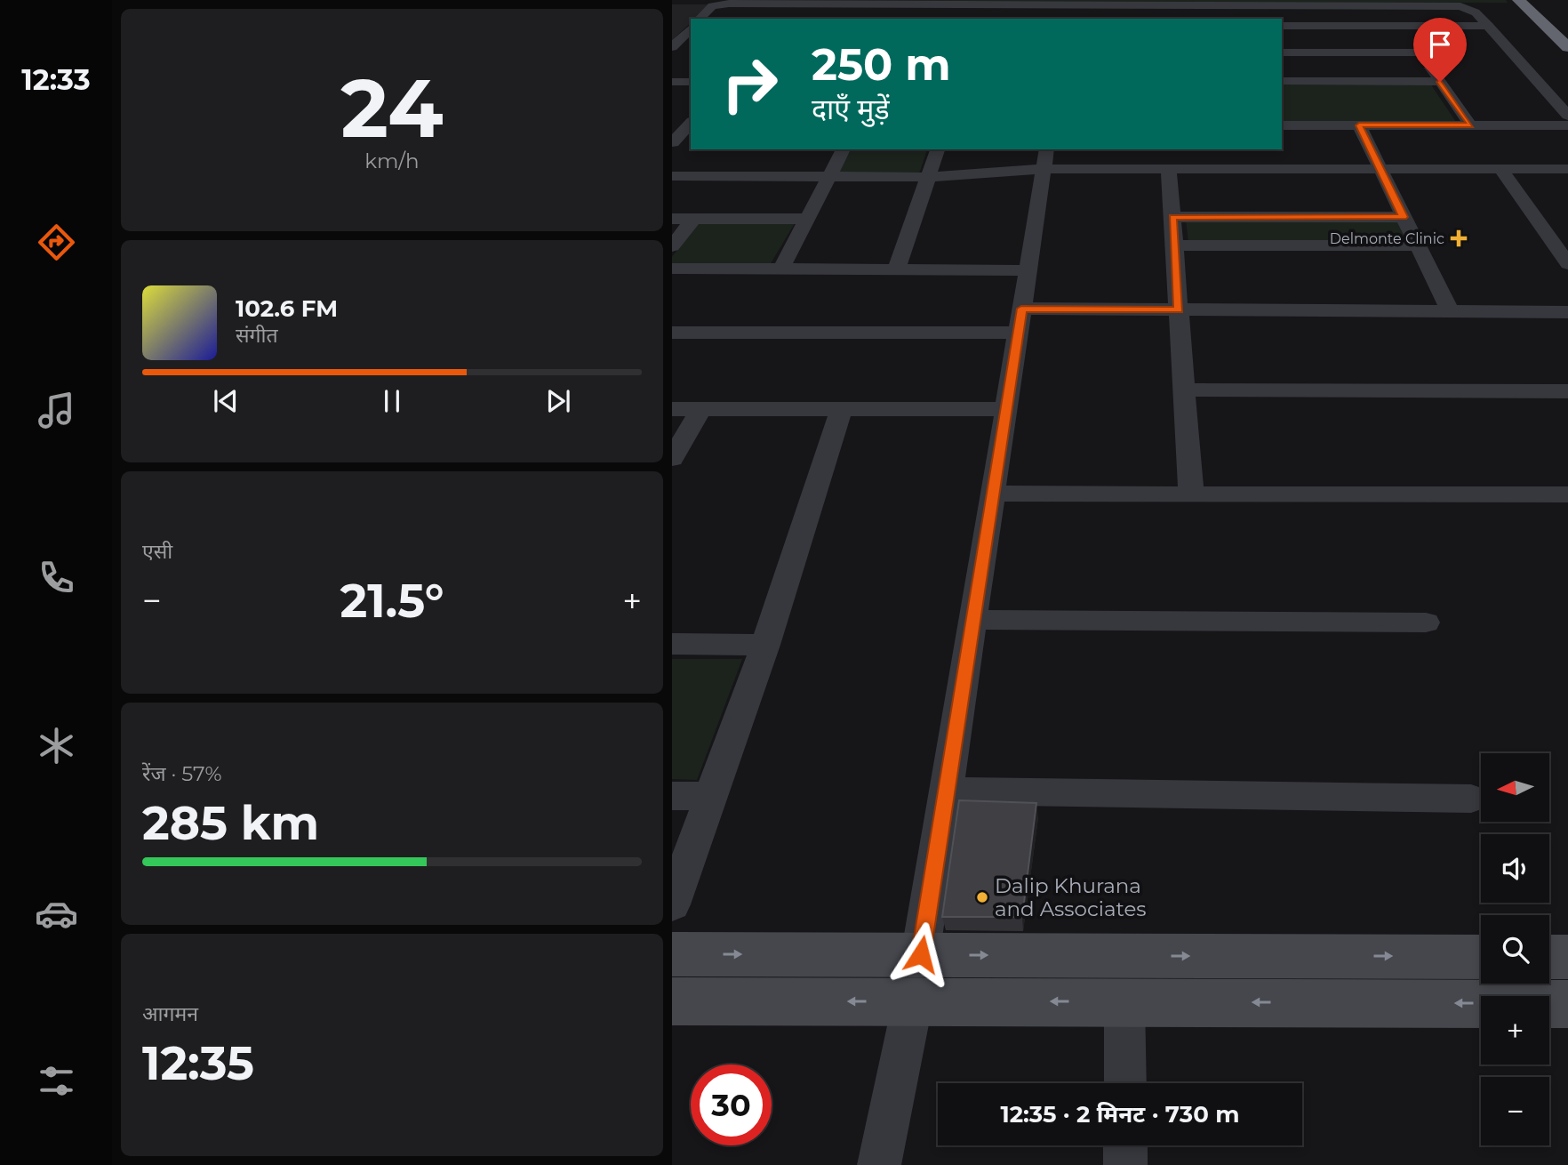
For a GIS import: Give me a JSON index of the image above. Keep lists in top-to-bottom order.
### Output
{
  "places": {
    "health": ["Delmonte Clinic"],
    "other": ["Dalip Khurana and Associates"]
  },
  "north": "left",
  "page": {
    "tabs": "12:33",
    "tile": [
      ["24", "km/h"],
      "एसी",
      ["रेंज · 57%", "285 km"],
      ["आगमन", "12:35"]
    ],
    "turn": ["250 m", "दाएँ मुड़ें"],
    "song": ["102.6 FM", "संगीत"],
    "heat": ["−", "21.5°", "+"],
    "map_buttons": ["+", "−"],
    "limit": "30",
    "trip": "12:35 · 2 मिनट · 730 m"
  }
}
